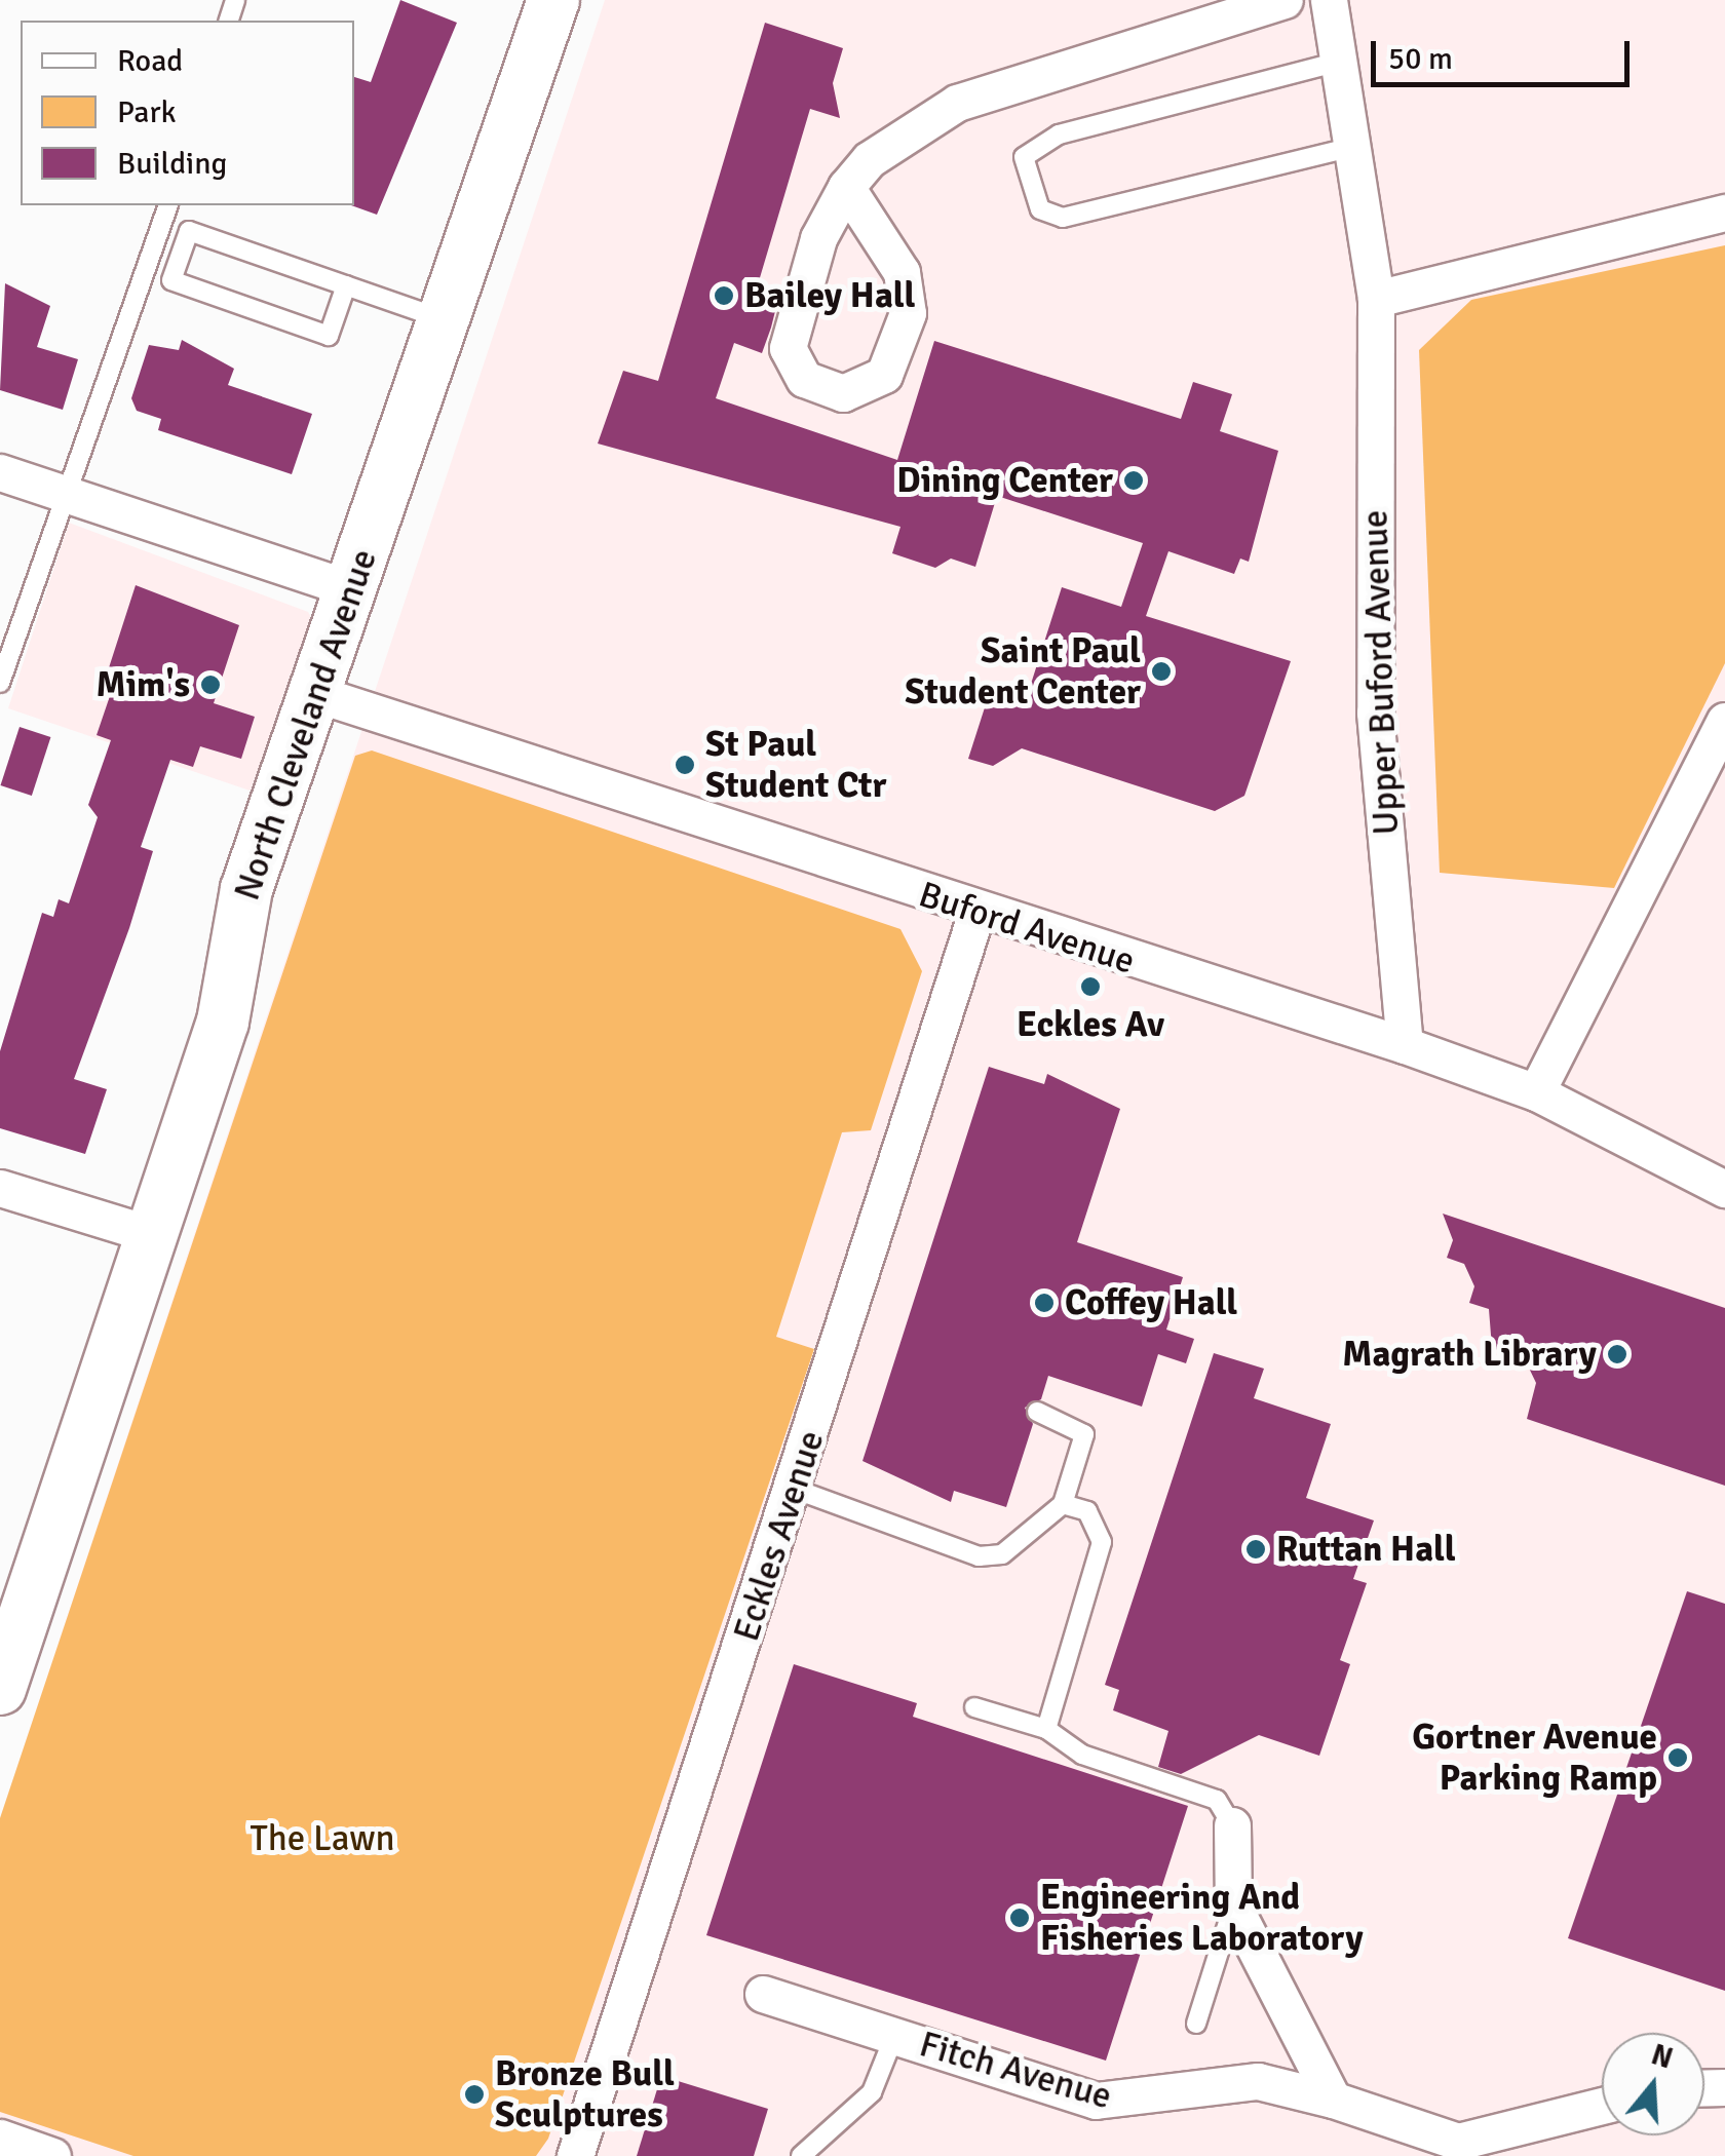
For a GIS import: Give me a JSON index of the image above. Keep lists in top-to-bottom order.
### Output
{
  "streets": {
    "main road": ["North Cleveland Avenue"],
    "street": [
      "Upper Buford Avenue",
      "Buford Avenue",
      "Eckles Avenue",
      "Fitch Avenue"
    ]
  },
  "crossings": [
    ["Upper Buford Avenue", "Buford Avenue"],
    ["North Cleveland Avenue", "Buford Avenue"],
    ["Buford Avenue", "Eckles Avenue"]
  ],
  "parks": ["The Lawn"],
  "places": [
    "Bailey Hall",
    "Dining Center",
    "Saint Paul Student Center",
    "Mim's",
    "St Paul Student Ctr",
    "Eckles Av",
    "Coffey Hall",
    "Magrath Library",
    "Ruttan Hall",
    "Gortner Avenue Parking Ramp",
    "Engineering And Fisheries Laboratory",
    "Bronze Bull Sculptures"
  ],
  "legend": ["Road", "Park", "Building"],
  "scale_bar": "50 m",
  "north": "top"
}
